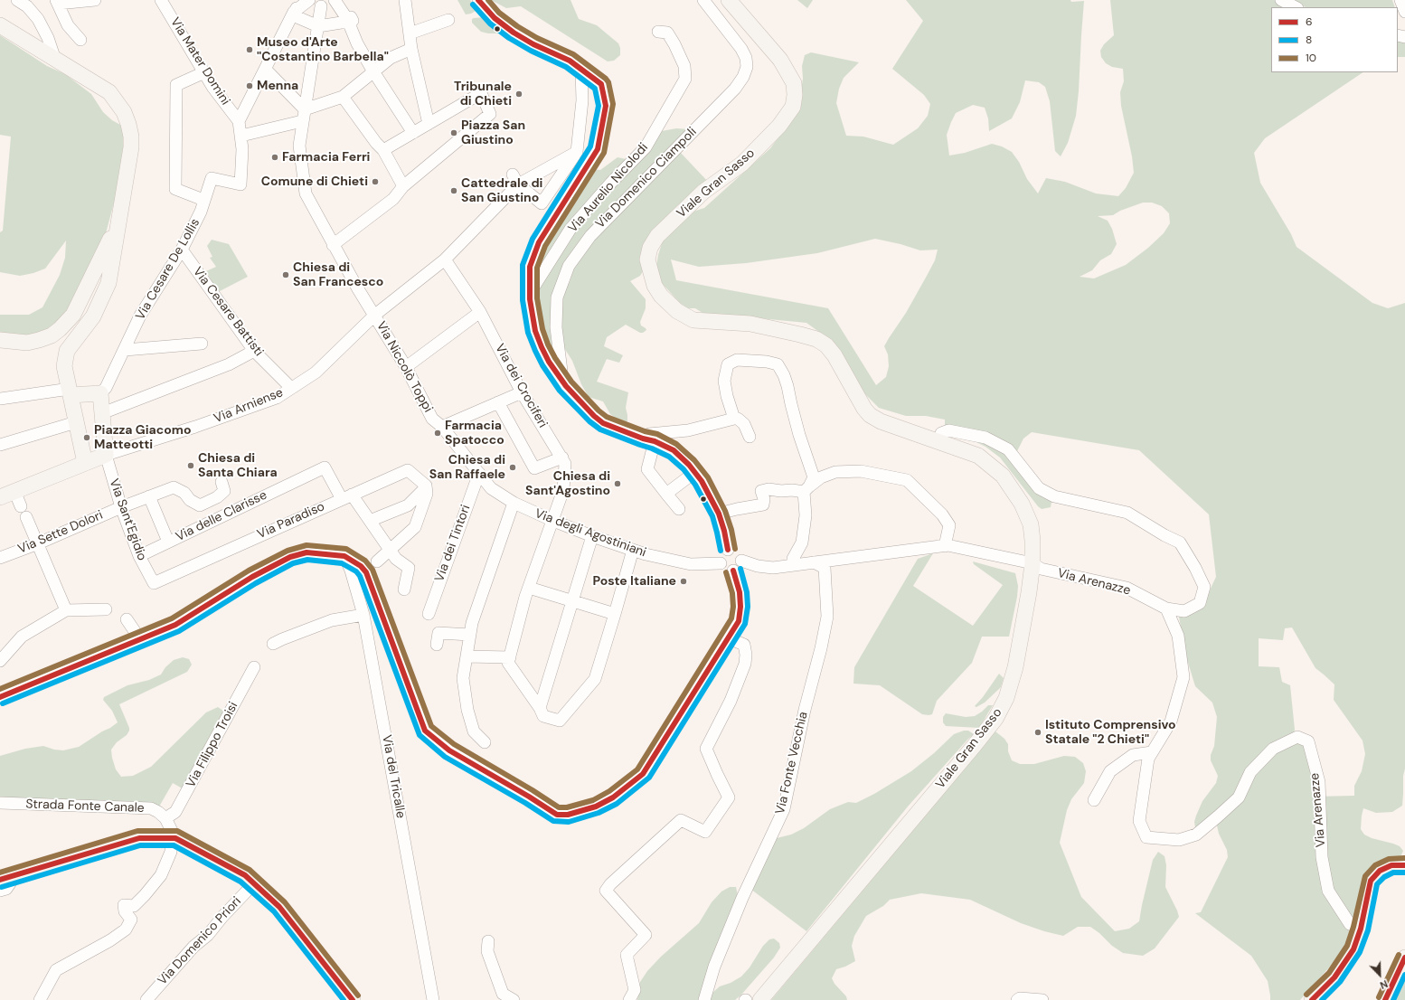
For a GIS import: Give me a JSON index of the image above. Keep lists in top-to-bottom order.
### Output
{
  "streets": {
    "main road": ["Viale Gran Sasso", "Via Arniense"],
    "street": [
      "Via Mater Domini",
      "Via Domenico Ciampoli",
      "Via Aurelio Nicolodi",
      "Via Cesare De Lollis",
      "Via Cesare Battisti",
      "Via Niccolò Toppi",
      "Via dei Crociferi",
      "Via delle Clarisse",
      "Via Sant'Egidio",
      "Via Paradiso",
      "Via Sette Dolori",
      "Via degli Agostiniani",
      "Via dei Tintori",
      "Via Arenazze",
      "Via Filippo Troisi",
      "Via Fonte Vecchia",
      "Via del Tricalle",
      "Strada Fonte Canale",
      "Via Domenico Priori"
    ]
  },
  "crossings": [
    ["Via Mater Domini", "Via Cesare De Lollis"],
    ["Viale Gran Sasso", "Via Arenazze"],
    ["Via Cesare De Lollis", "Via Cesare Battisti"],
    ["Via Cesare Battisti", "Via Arniense"],
    ["Via Niccolò Toppi", "Via Arniense"],
    ["Via Niccolò Toppi", "Via degli Agostiniani"],
    ["Via dei Crociferi", "Via Arniense"],
    ["Via dei Crociferi", "Via degli Agostiniani"],
    ["Via Arniense", "Via Sant'Egidio"],
    ["Via delle Clarisse", "Via Sant'Egidio"],
    ["Via delle Clarisse", "Via Paradiso"],
    ["Via Sant'Egidio", "Via Paradiso"],
    ["Via Sant'Egidio", "Via Sette Dolori"],
    ["Via degli Agostiniani", "Via dei Tintori"],
    ["Via degli Agostiniani", "Via Arenazze"],
    ["Via Arenazze", "Via Fonte Vecchia"],
    ["Via Filippo Troisi", "Strada Fonte Canale"]
  ],
  "places": [
    "Museo d'Arte \"Costantino Barbella\"",
    "Menna",
    "Tribunale di Chieti",
    "Piazza San Giustino",
    "Farmacia Ferri",
    "Comune di Chieti",
    "Cattedrale di San Giustino",
    "Chiesa di San Francesco",
    "Farmacia Spatocco",
    "Piazza Giacomo Matteotti",
    "Chiesa di Santa Chiara",
    "Chiesa di San Raffaele",
    "Chiesa di Sant'Agostino",
    "Poste Italiane",
    "Istituto Comprensivo Statale \"2 Chieti\""
  ],
  "lines": ["transit line 6", "transit line 10", "transit line 8"],
  "legend": ["6", "8", "10"],
  "north": "bottom right"
}
